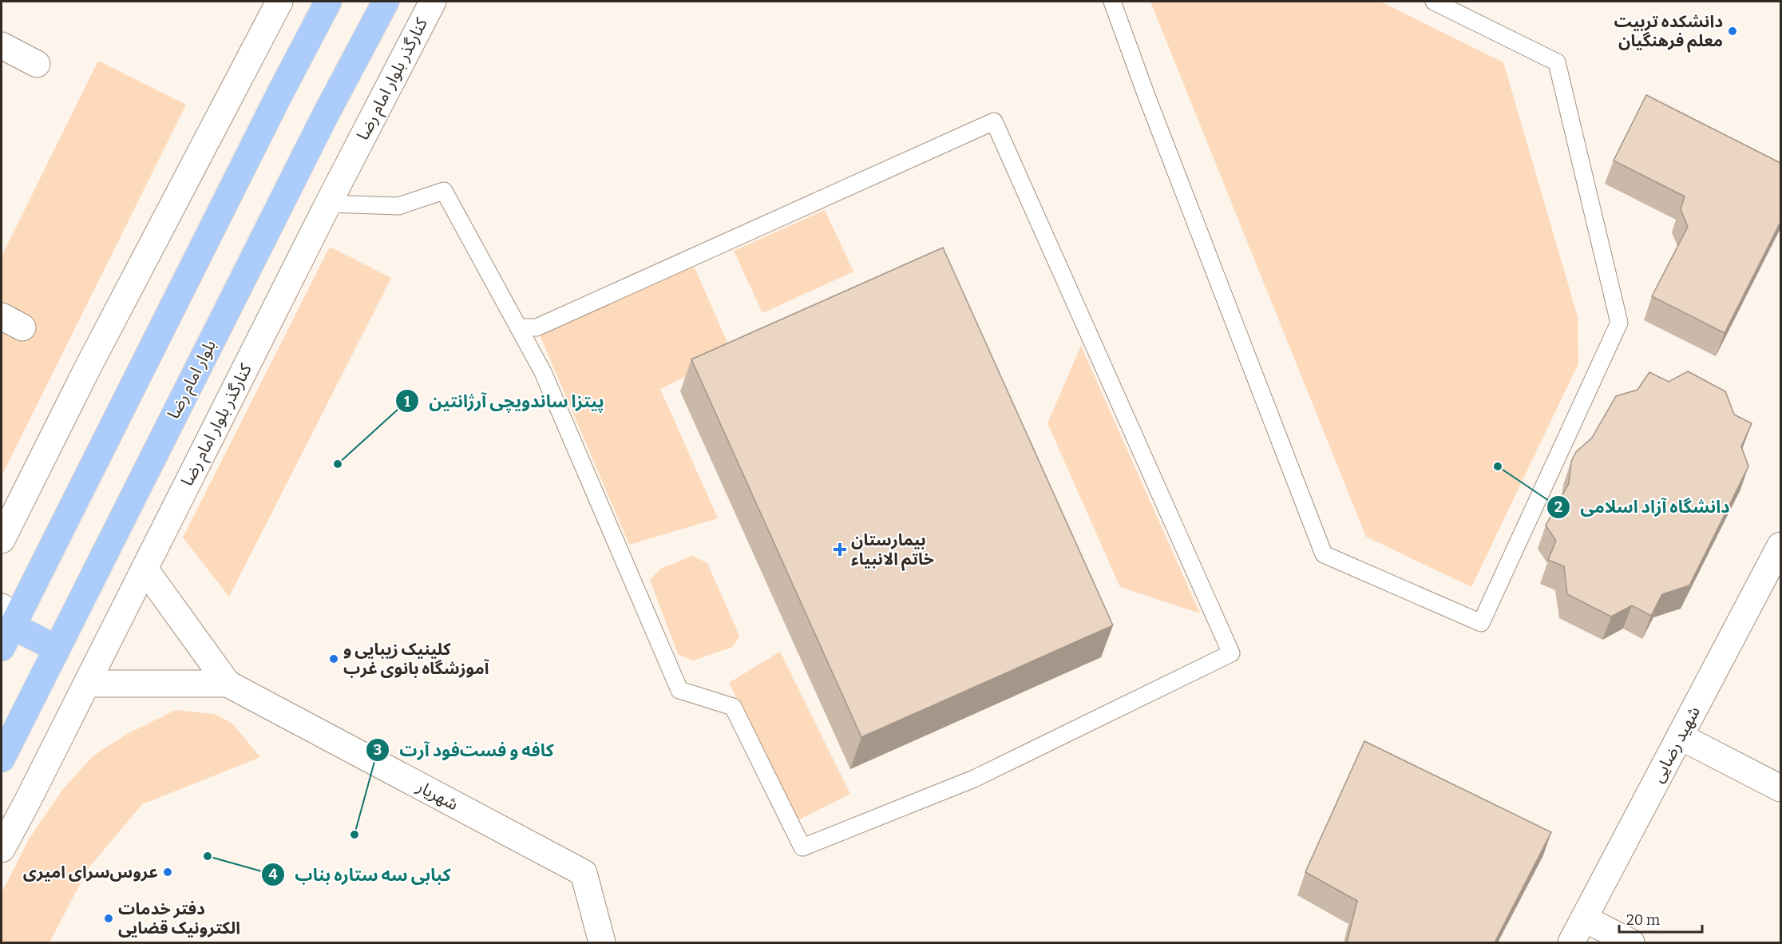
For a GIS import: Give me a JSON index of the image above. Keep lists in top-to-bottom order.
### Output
{
  "streets": {
    "main road": ["بلوار امام رضا"],
    "street": ["کنارگذر بلوار امام رضا", "شهید رضایی", "شهریار"]
  },
  "crossings": [
    ["کنارگذر بلوار امام رضا", "شهریار"]
  ],
  "places": {
    "other": [
      "دانشکده تربیت معلم فرهنگیان",
      "پیتزا ساندویچی آرژانتین",
      "دانشگاه آزاد اسلامی",
      "کلینیک زیبایی و آموزشگاه بانوی غرب",
      "کافه و فست‌فود آرت",
      "کبابی سه ستاره بناب",
      "عروس‌سرای امیری",
      "دفتر خدمات الکترونیک قضایی"
    ],
    "health": ["بیمارستان خاتم الانبیاء"]
  },
  "scale_bar": "20 m"
}
